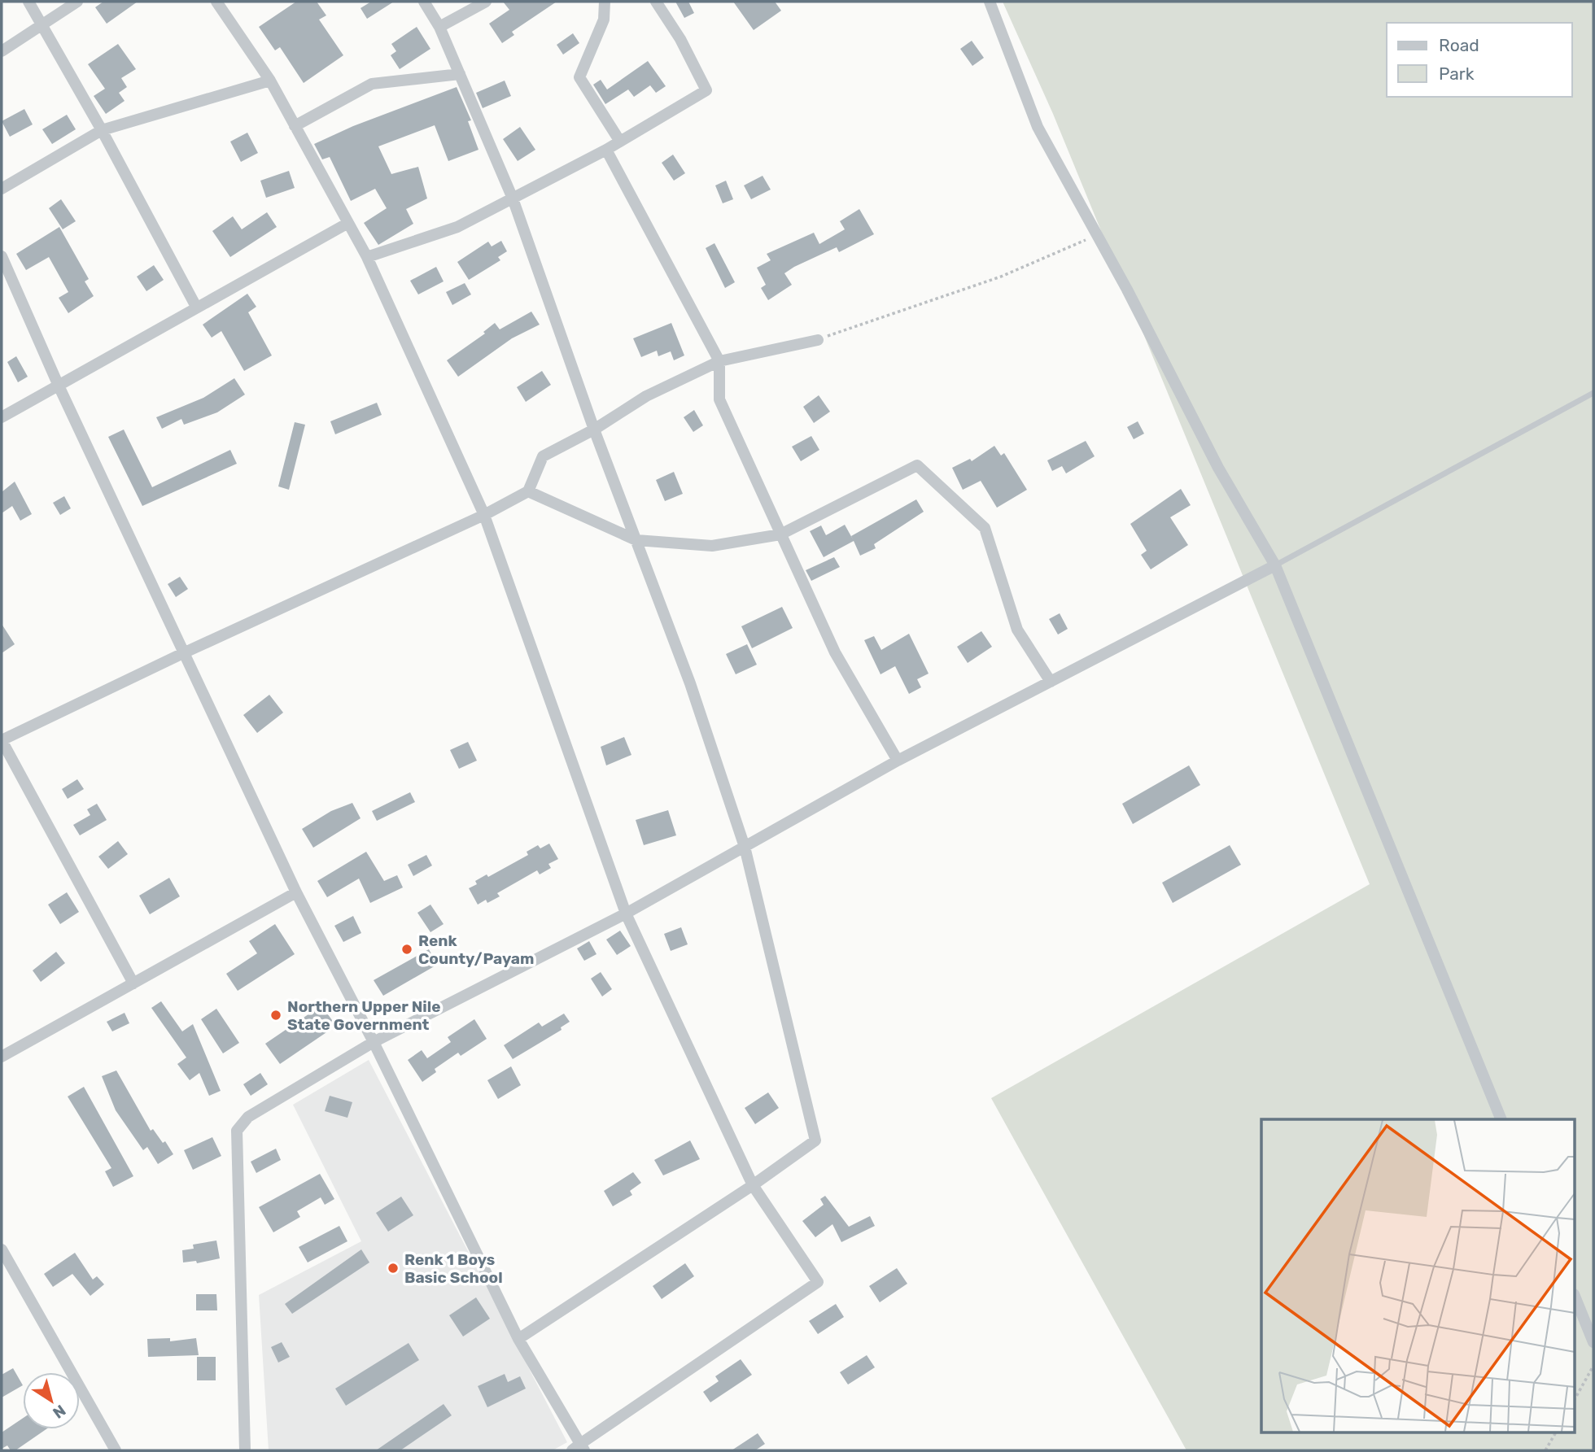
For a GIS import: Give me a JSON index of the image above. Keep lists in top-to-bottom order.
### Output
{
  "places": ["Renk County/Payam", "Northern Upper Nile State Government", "Renk 1 Boys Basic School"],
  "legend": ["Road", "Park"],
  "north": "bottom right"
}
